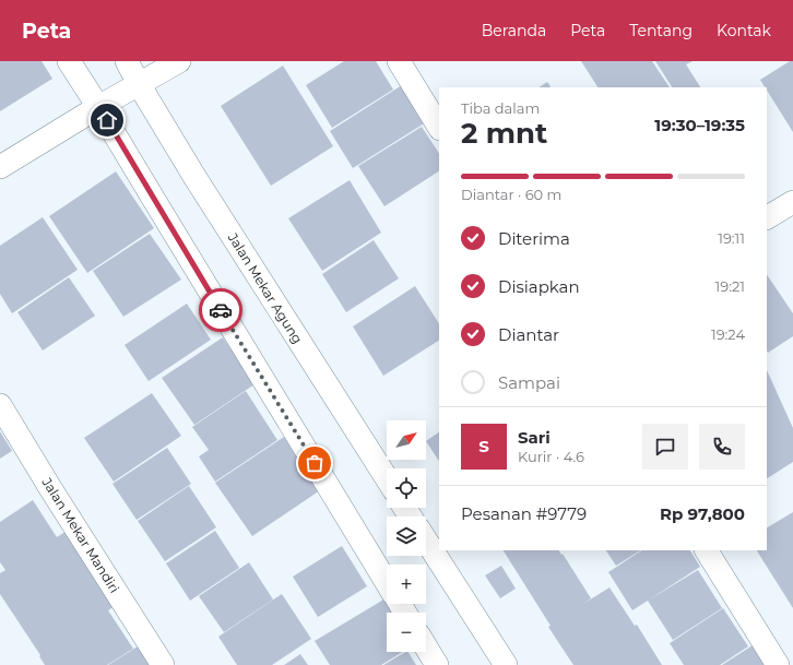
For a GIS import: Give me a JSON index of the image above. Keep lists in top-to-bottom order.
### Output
{
  "streets": {
    "street": ["Jalan Mekar Agung", "Jalan Mekar Mandiri"]
  },
  "north": "top right",
  "page": {
    "header": "Peta",
    "nav": [
      "Beranda",
      "Peta",
      "Tentang",
      "Kontak"
    ],
    "heading": ["2 mnt", "Tiba dalam", "19:30–19:35"],
    "panel": [
      "Sari",
      "Kurir · 4.6",
      "Pesanan #9779",
      "Rp 97,800"
    ],
    "bar": "Diantar · 60 m",
    "list": [
      ["Diterima", "19:11"],
      ["Disiapkan", "19:21"],
      ["Diantar", "19:24"],
      "Sampai"
    ],
    "map_buttons": ["+", "−"],
    "round": "S"
  }
}
